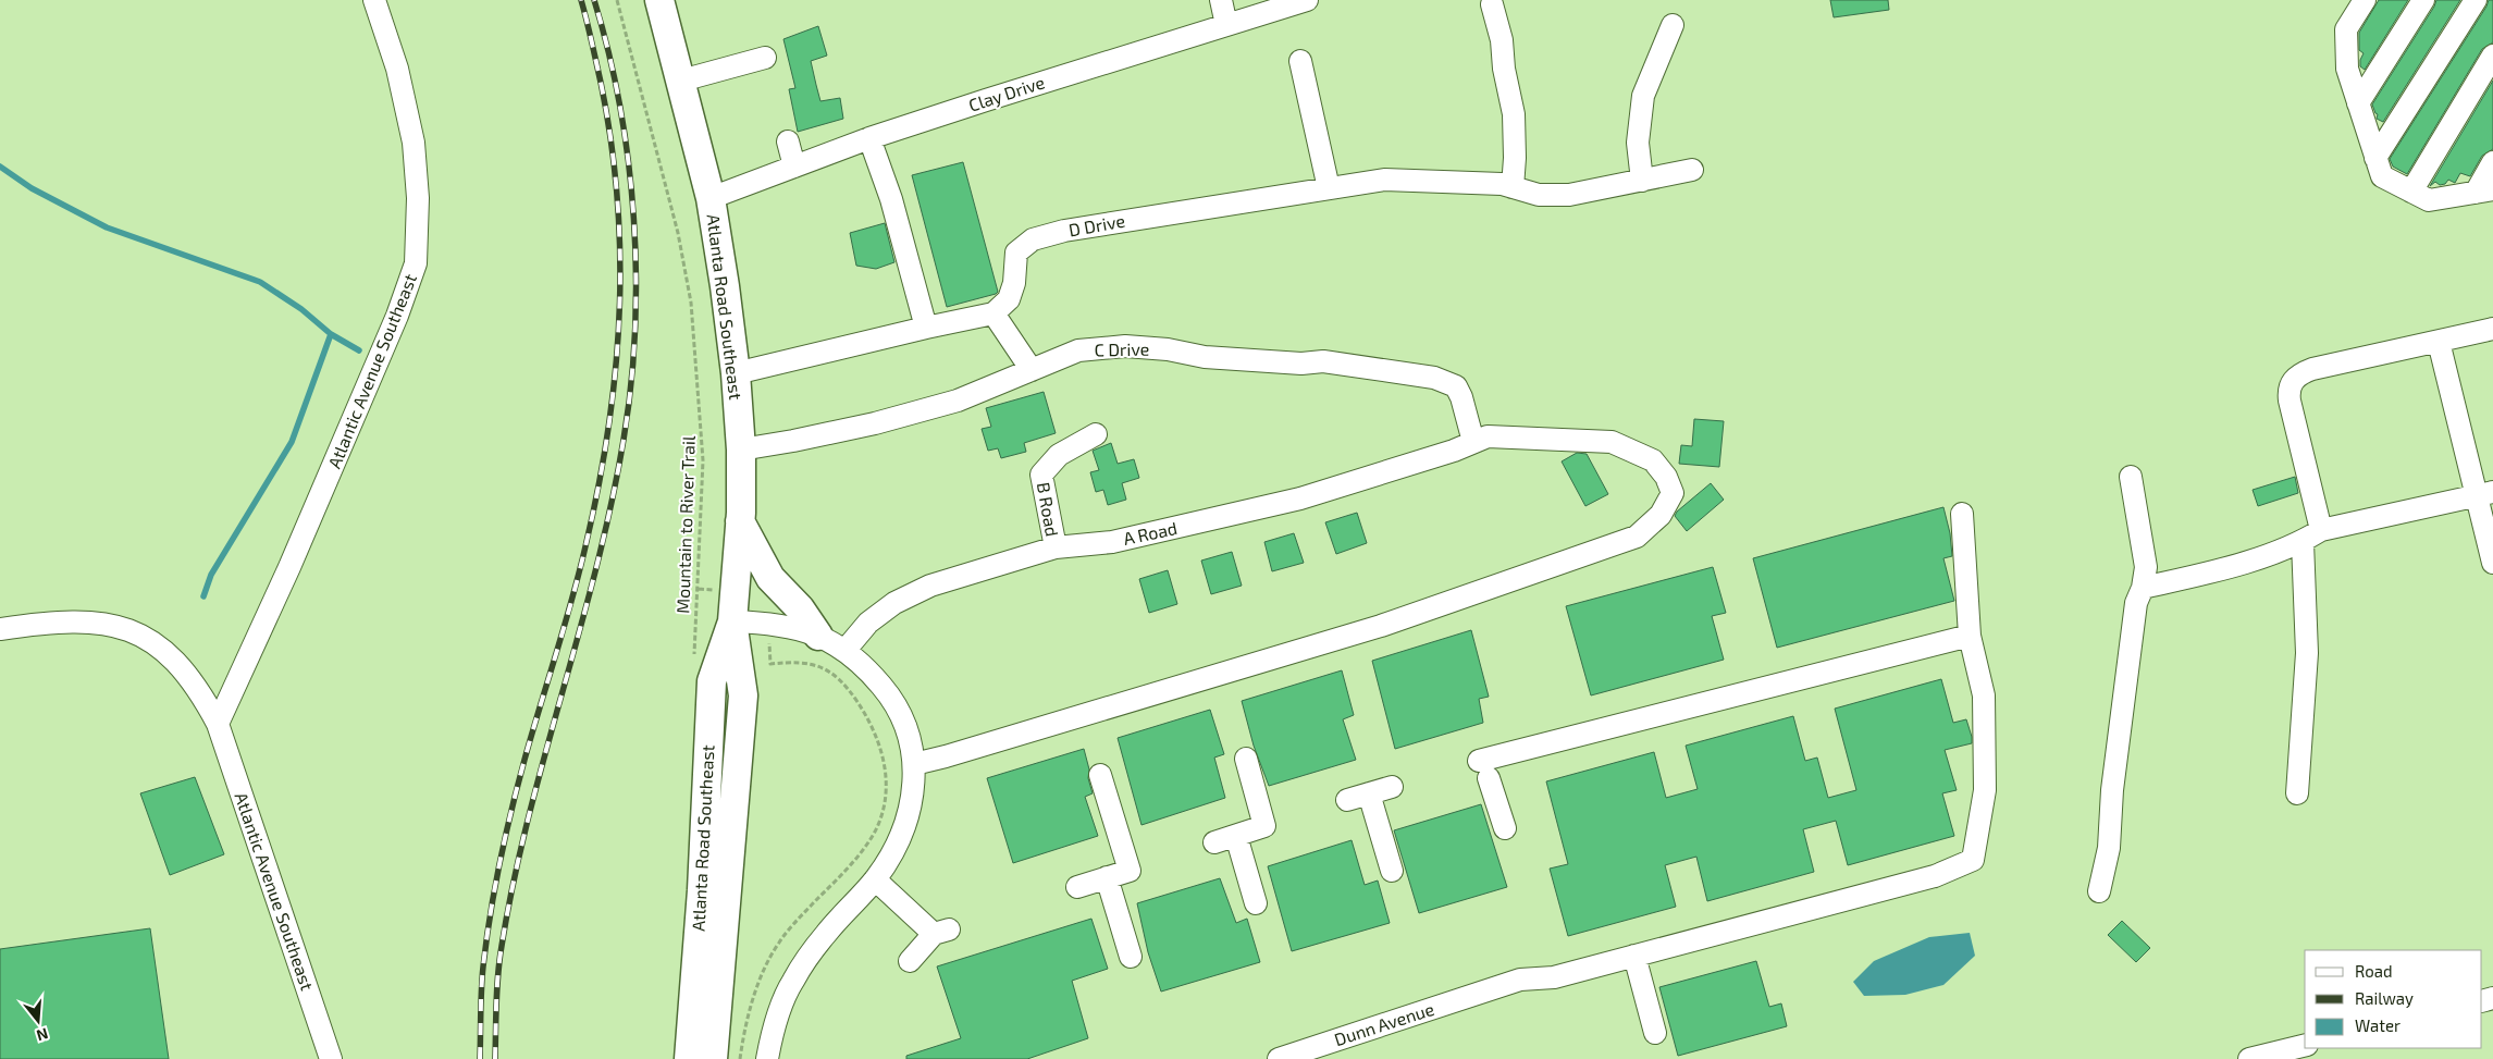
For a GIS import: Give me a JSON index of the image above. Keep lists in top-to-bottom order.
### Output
{
  "streets": {
    "main road": ["Atlanta Road Southeast"],
    "street": [
      "Clay Drive",
      "D Drive",
      "C Drive",
      "Atlantic Avenue Southeast",
      "B Road",
      "A Road",
      "Dunn Avenue"
    ],
    "path": ["Mountain to River Trail"]
  },
  "crossings": [
    ["Clay Drive", "Atlanta Road Southeast"],
    ["Atlanta Road Southeast", "C Drive"],
    ["C Drive", "A Road"],
    ["B Road", "A Road"]
  ],
  "legend": ["Road", "Railway", "Water"],
  "north": "bottom"
}
